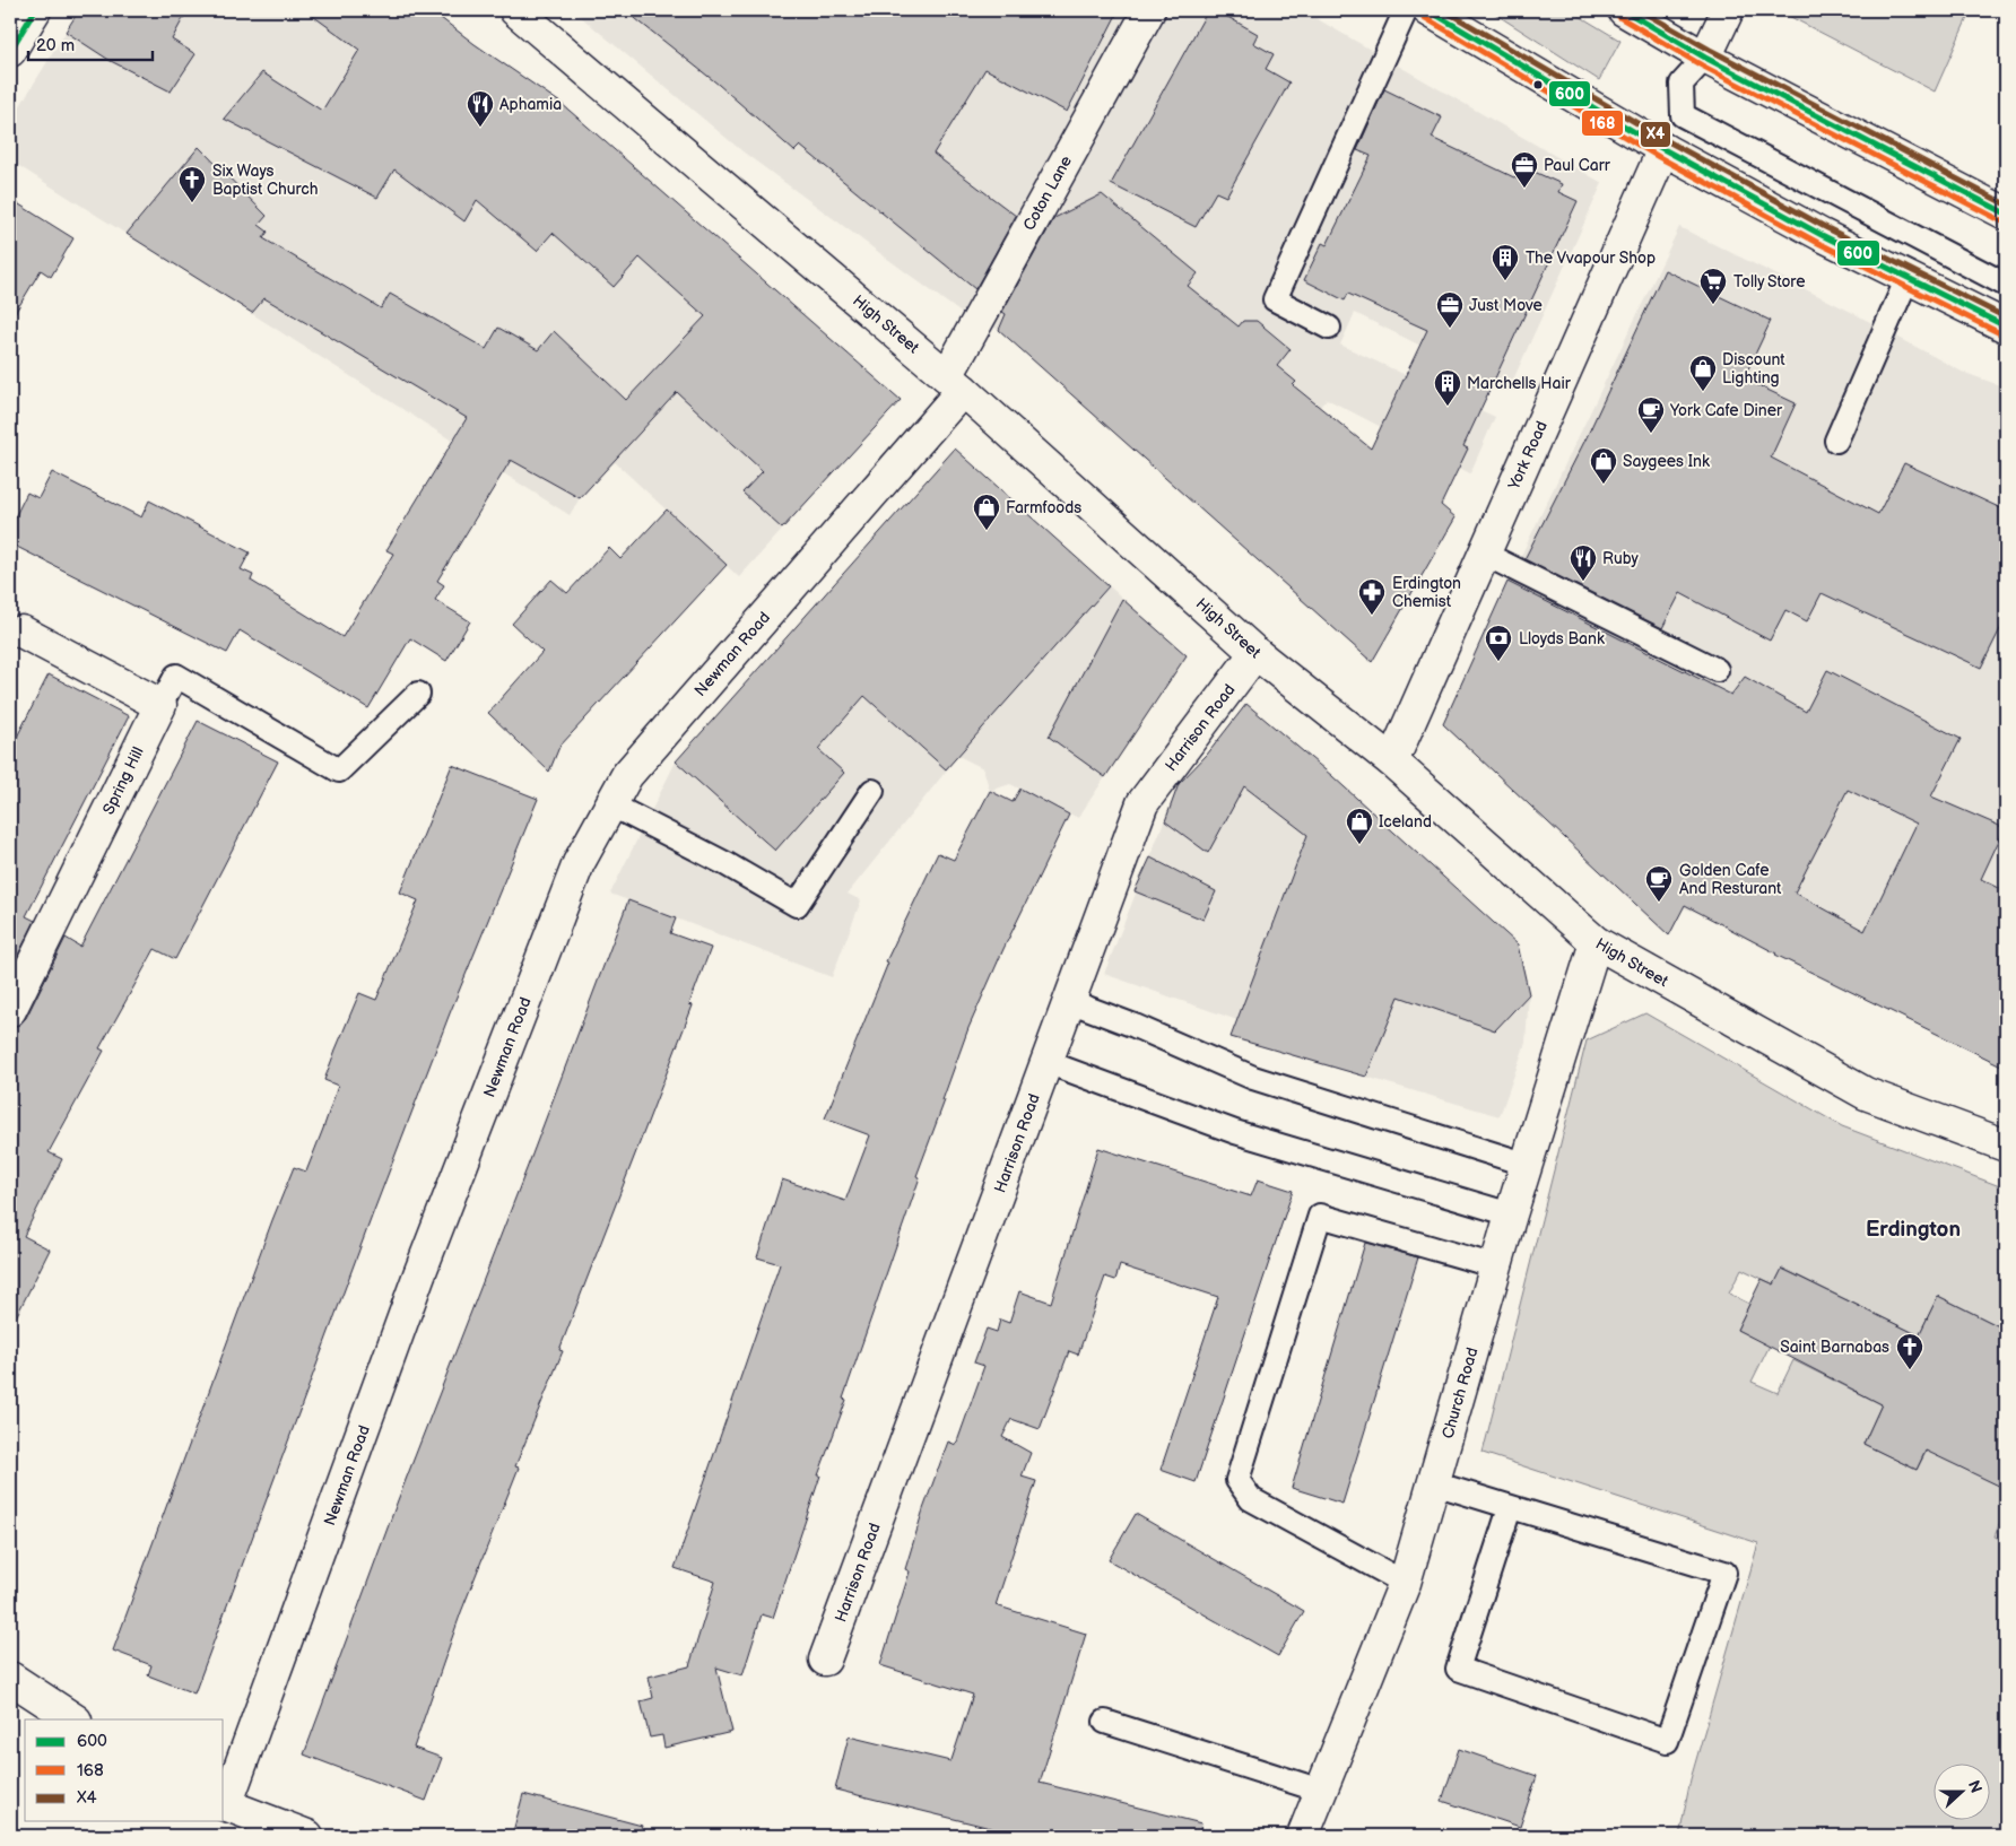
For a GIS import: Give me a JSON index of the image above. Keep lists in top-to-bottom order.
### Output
{
  "streets": {
    "street": [
      "Coton Lane",
      "High Street",
      "York Road",
      "Newman Road",
      "Harrison Road",
      "Spring Hill",
      "Church Road"
    ]
  },
  "crossings": [
    ["Coton Lane", "High Street"],
    ["Coton Lane", "Newman Road"],
    ["High Street", "York Road"],
    ["High Street", "Newman Road"],
    ["High Street", "Harrison Road"],
    ["High Street", "Church Road"]
  ],
  "districts": ["Erdington"],
  "places": {
    "restaurant": ["Aphamia", "Ruby"],
    "office": ["Paul Carr", "Just Move"],
    "church": ["Six Ways Baptist Church", "Saint Barnabas"],
    "building": ["The Vvapour Shop", "Marchells Hair"],
    "supermarket": ["Tolly Store"],
    "shop": [
      "Discount Lighting",
      "Saygees Ink",
      "Farmfoods",
      "Iceland"
    ],
    "cafe": ["York Cafe Diner", "Golden Cafe And Resturant"],
    "pharmacy": ["Erdington Chemist"],
    "bank": ["Lloyds Bank"]
  },
  "lines": ["transit line 600", "transit line X4", "transit line 168"],
  "legend": ["600", "168", "X4"],
  "scale_bar": "20 m",
  "north": "right"
}
